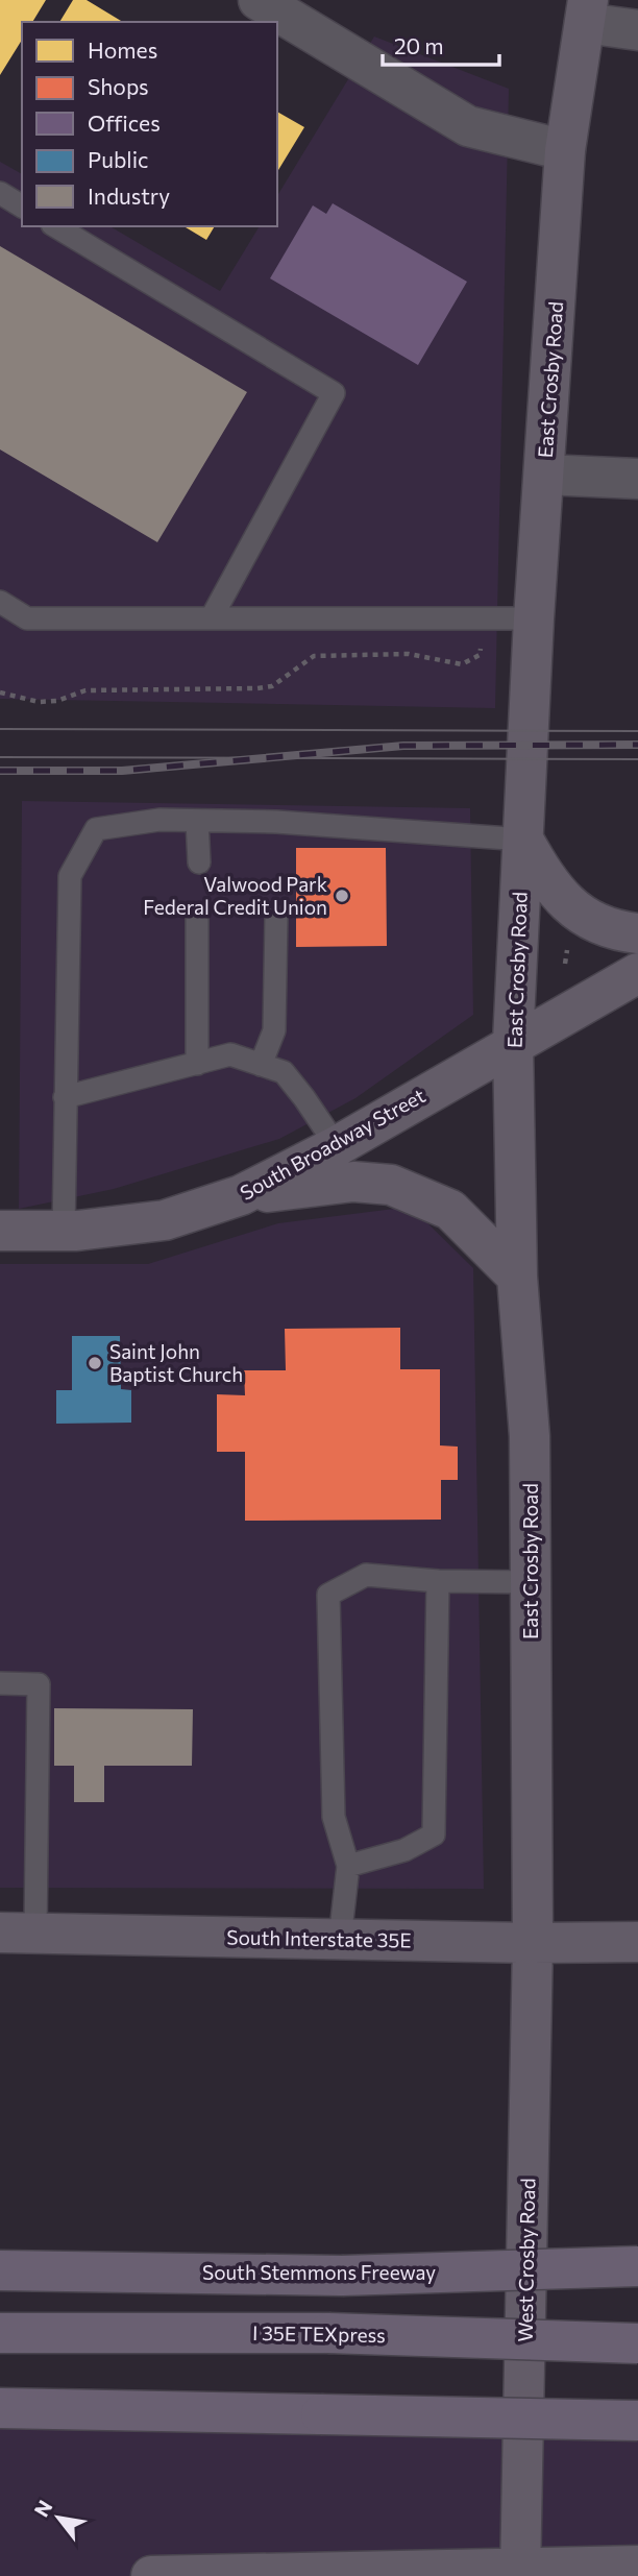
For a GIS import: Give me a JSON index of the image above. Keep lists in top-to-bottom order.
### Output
{
  "streets": {
    "highway": ["South Stemmons Freeway", "I 35E TEXpress"],
    "street": [
      "East Crosby Road",
      "South Broadway Street",
      "South Interstate 35E",
      "West Crosby Road"
    ]
  },
  "crossings": [
    ["East Crosby Road", "South Broadway Street"],
    ["East Crosby Road", "South Interstate 35E"],
    ["East Crosby Road", "West Crosby Road"],
    ["South Interstate 35E", "West Crosby Road"]
  ],
  "places": ["Valwood Park Federal Credit Union", "Saint John Baptist Church"],
  "legend": [
    "Homes",
    "Shops",
    "Offices",
    "Public",
    "Industry"
  ],
  "scale_bar": "20 m",
  "north": "top left"
}
